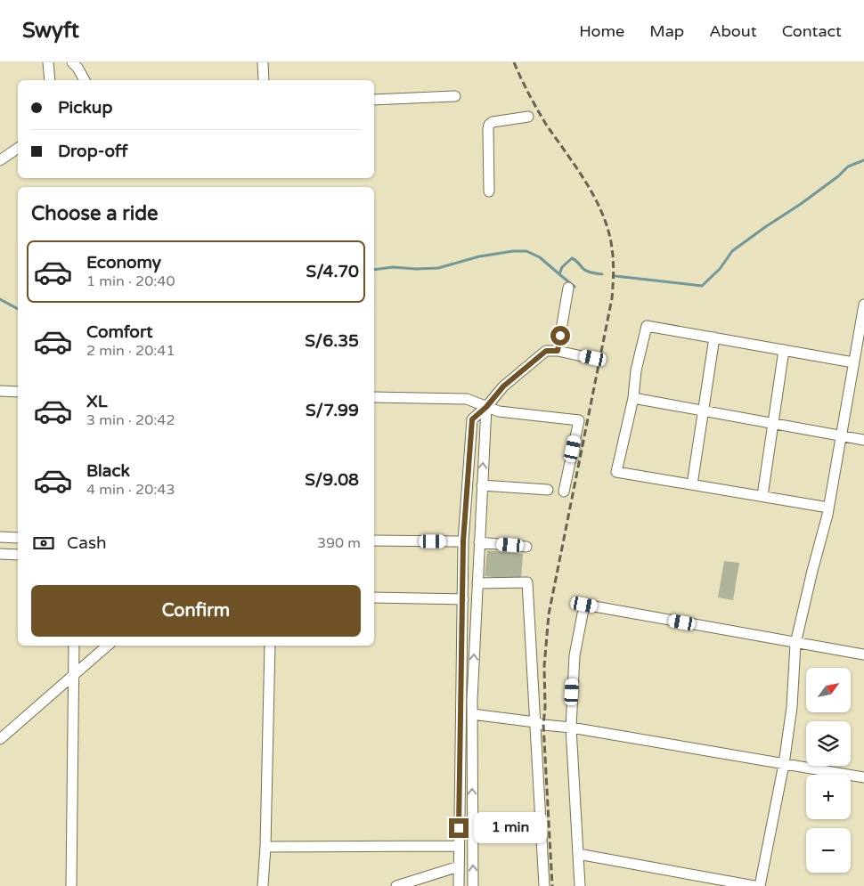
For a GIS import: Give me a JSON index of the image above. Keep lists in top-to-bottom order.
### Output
{
  "north": "top right",
  "page": {
    "header": "Swyft",
    "nav": [
      "Home",
      "Map",
      "About",
      "Contact"
    ],
    "banner": ["Pickup", "Drop-off"],
    "heading": "Choose a ride",
    "list": [
      {
        "name": "Economy",
        "note": "1 min · 20:40",
        "value": "S/4.70"
      },
      {
        "name": "Comfort",
        "note": "2 min · 20:41",
        "value": "S/6.35"
      },
      {
        "name": "XL",
        "note": "3 min · 20:42",
        "value": "S/7.99"
      },
      {
        "name": "Black",
        "note": "4 min · 20:43",
        "value": "S/9.08"
      }
    ],
    "pay": ["Cash", "390 m"],
    "buttons": "Confirm",
    "map_buttons": ["+", "−"],
    "bubble": "1 min"
  }
}
